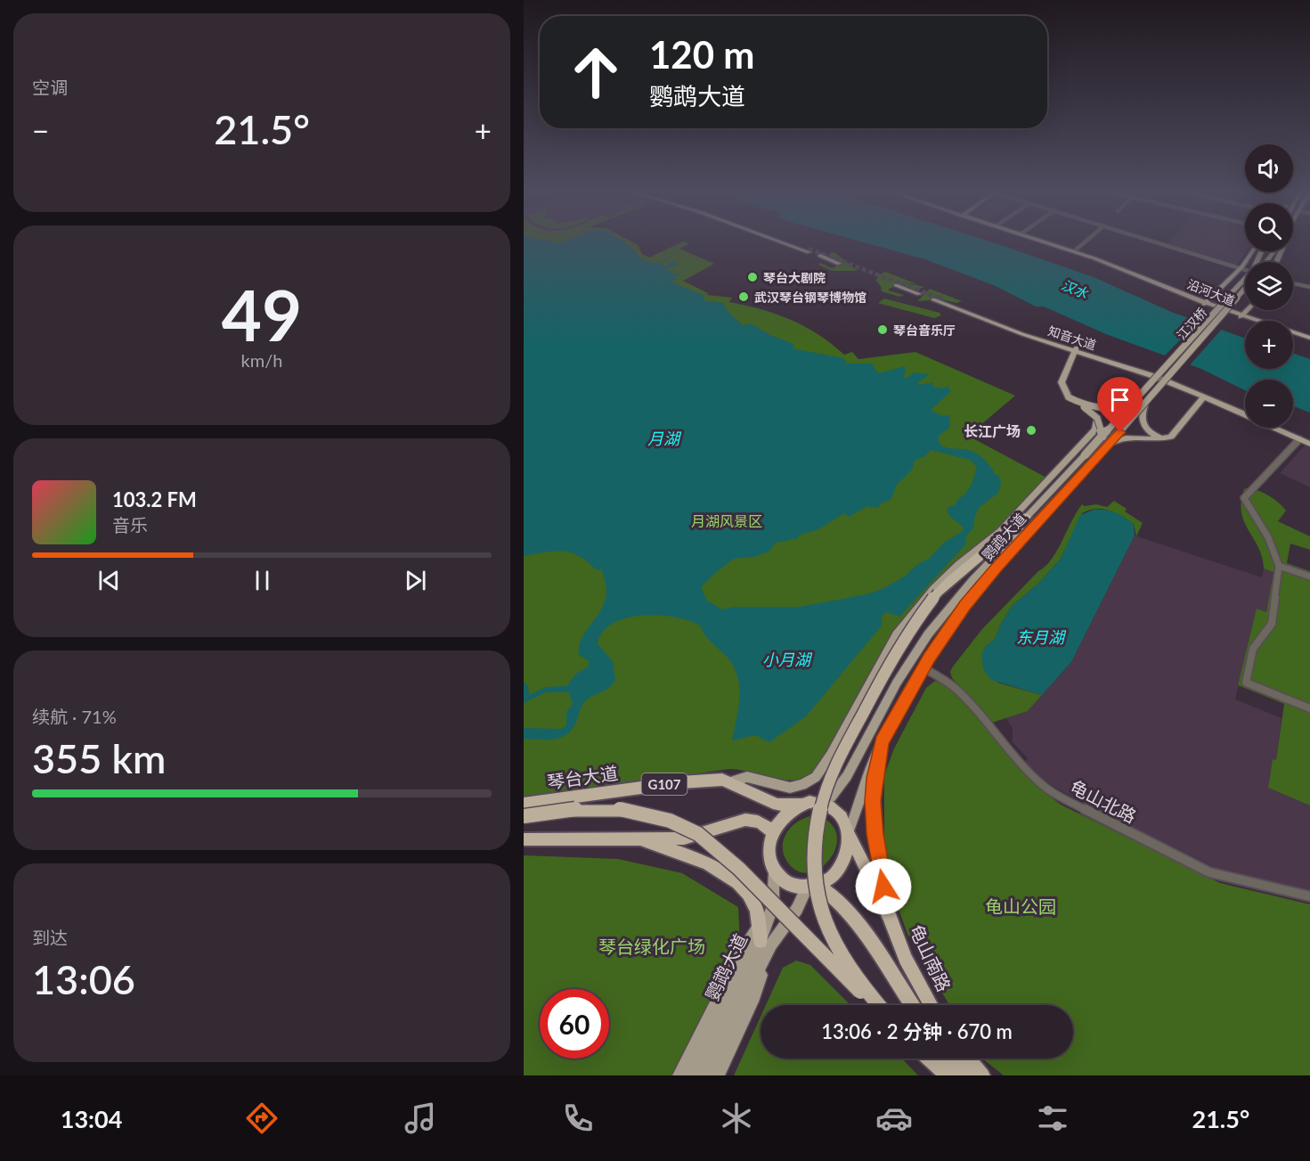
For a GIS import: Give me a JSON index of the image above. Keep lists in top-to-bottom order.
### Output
{
  "streets": {
    "highway": ["琴台大道", "G107", "龟山南路"],
    "main road": [
      "沿河大道",
      "江汉桥",
      "知音大道",
      "鹦鹉大道"
    ],
    "street": ["龟山北路"]
  },
  "crossings": [
    ["江汉桥", "鹦鹉大道"],
    ["鹦鹉大道", "琴台大道"],
    ["鹦鹉大道", "G107"],
    ["鹦鹉大道", "龟山北路"],
    ["鹦鹉大道", "龟山南路"],
    ["琴台大道", "G107"],
    ["琴台大道", "龟山南路"],
    ["G107", "龟山南路"]
  ],
  "water": [
    "汉水",
    "月湖",
    "东月湖",
    "小月湖"
  ],
  "parks": ["月湖风景区", "龟山公园", "琴台绿化广场"],
  "places": [
    "琴台大剧院",
    "武汉琴台钢琴博物馆",
    "琴台音乐厅",
    "长江广场"
  ],
  "page": {
    "tile": [
      "空调",
      ["49", "km/h"],
      ["续航 · 71%", "355 km"],
      ["到达", "13:06"]
    ],
    "turn": ["120 m", "鹦鹉大道"],
    "heat": ["−", "21.5°", "+"],
    "map_buttons": ["+", "−"],
    "song": ["103.2 FM", "音乐"],
    "limit": "60",
    "trip": "13:06 · 2 分钟 · 670 m",
    "tabs": ["13:04", "21.5°"]
  }
}
